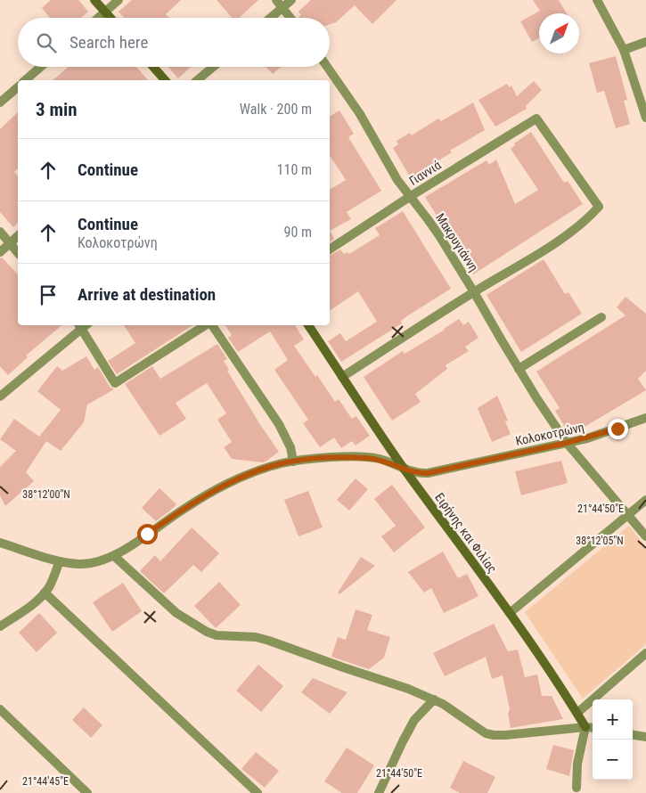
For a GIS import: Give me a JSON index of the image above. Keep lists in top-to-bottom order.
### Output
{
  "streets": {
    "street": [
      "Γιαννιά",
      "Μακρυγιάννη",
      "Κολοκοτρώνη",
      "Ειρήνης και Φιλίας"
    ]
  },
  "crossings": [
    ["Γιαννιά", "Μακρυγιάννη"],
    ["Μακρυγιάννη", "Κολοκοτρώνη"],
    ["Κολοκοτρώνη", "Ειρήνης και Φιλίας"]
  ],
  "north": "top right",
  "page": {
    "search": "Search here",
    "heading": ["3 min", "Walk · 200 m"],
    "list": [
      ["Continue", "110 m"],
      ["Continue", "Κολοκοτρώνη", "90 m"],
      "Arrive at destination"
    ],
    "map_buttons": ["+", "−"]
  },
  "coordinates": [
    "38°12'00\"N",
    "21°44'50\"E",
    "38°12'05\"N",
    "21°44'45\"E"
  ]
}
